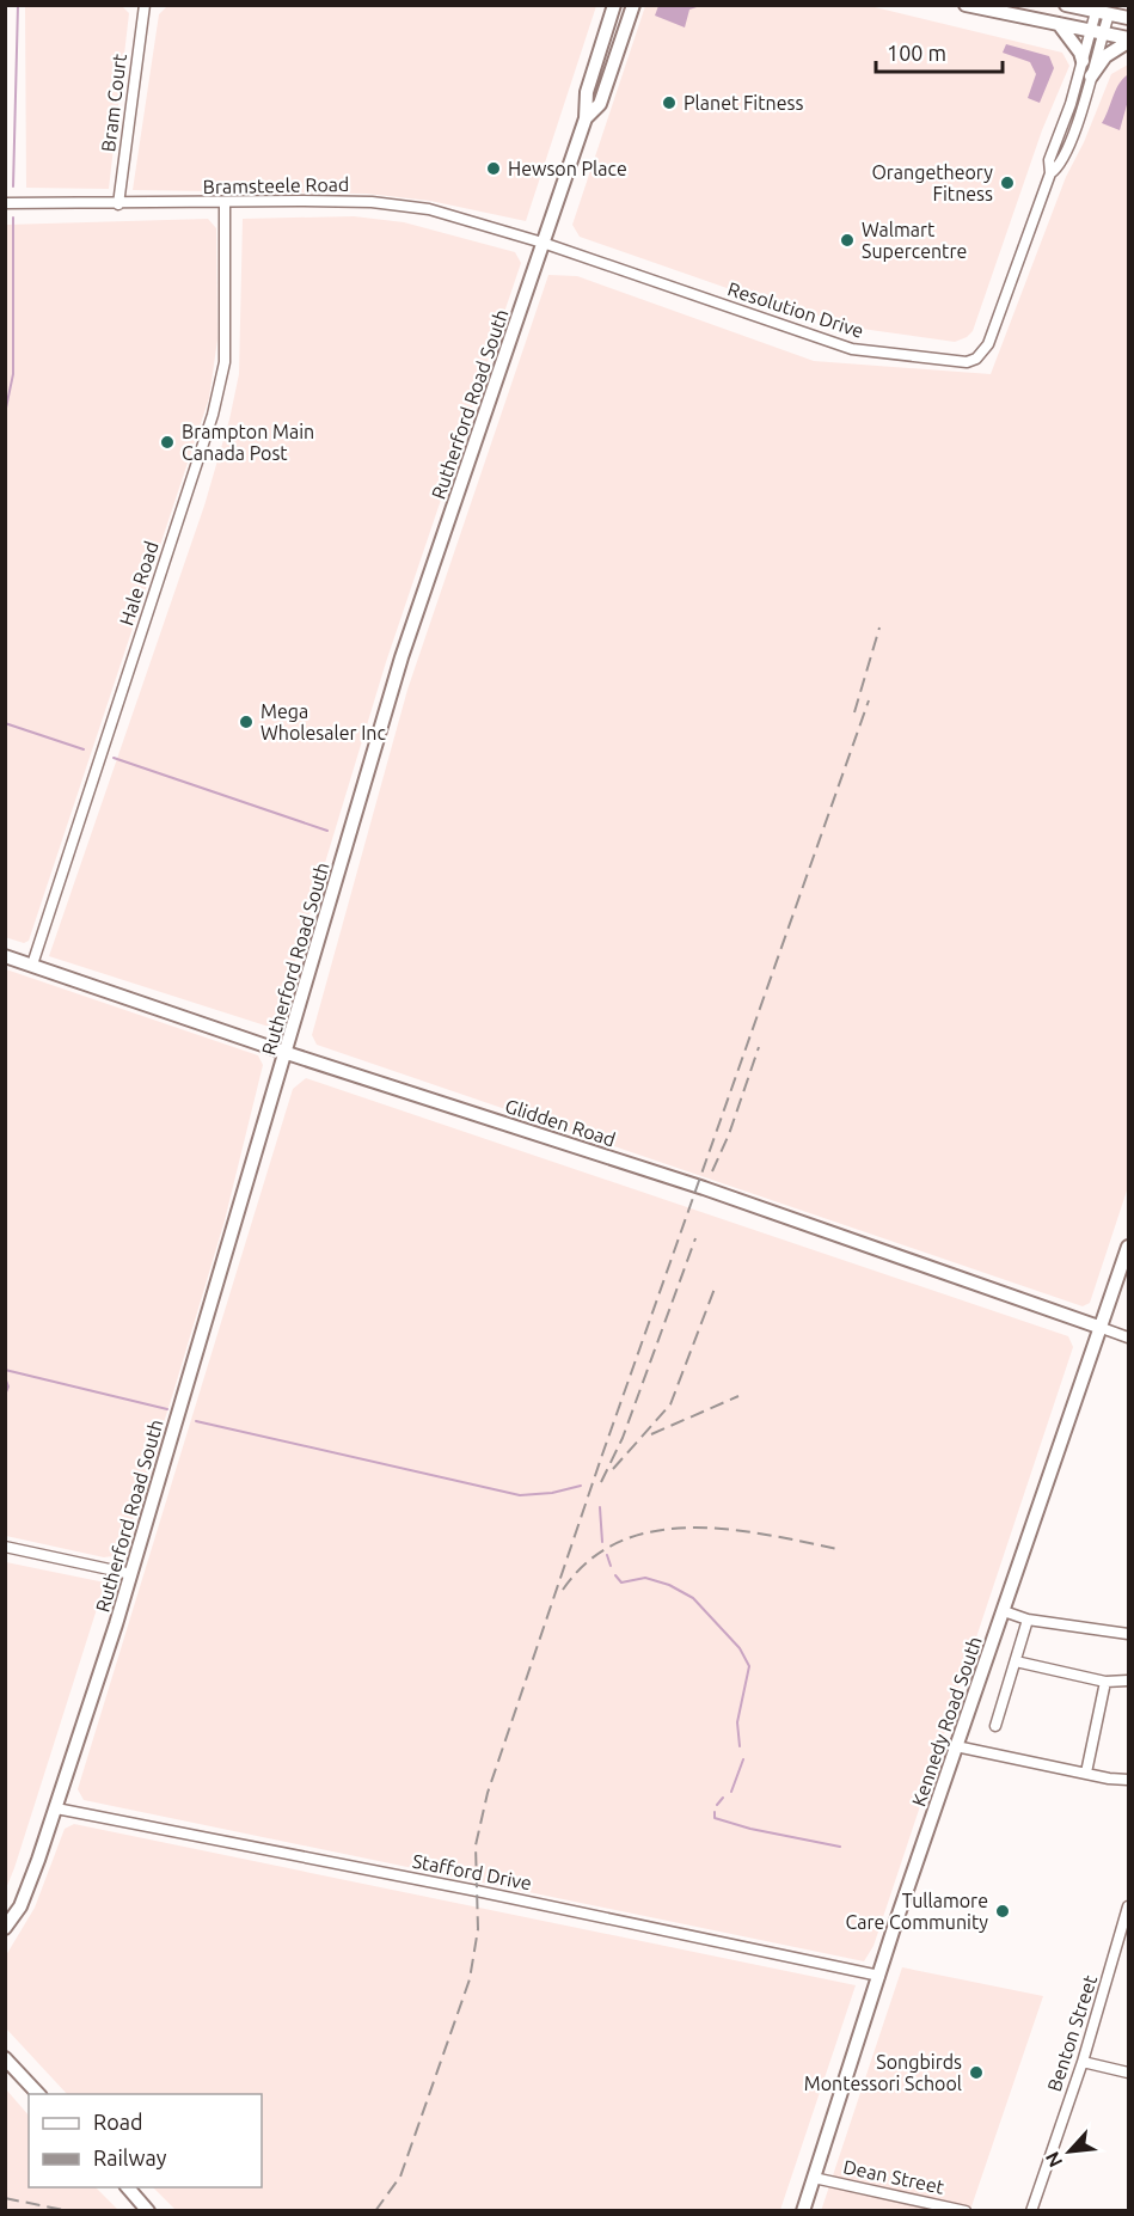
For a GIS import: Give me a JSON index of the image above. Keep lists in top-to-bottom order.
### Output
{
  "streets": {
    "street": [
      "Bram Court",
      "Bramsteele Road",
      "Resolution Drive",
      "Rutherford Road South",
      "Hale Road",
      "Glidden Road",
      "Kennedy Road South",
      "Stafford Drive",
      "Benton Street",
      "Dean Street"
    ]
  },
  "crossings": [
    ["Bram Court", "Bramsteele Road"],
    ["Bramsteele Road", "Resolution Drive"],
    ["Bramsteele Road", "Rutherford Road South"],
    ["Bramsteele Road", "Hale Road"],
    ["Resolution Drive", "Rutherford Road South"],
    ["Rutherford Road South", "Glidden Road"],
    ["Rutherford Road South", "Stafford Drive"],
    ["Hale Road", "Glidden Road"],
    ["Glidden Road", "Kennedy Road South"],
    ["Kennedy Road South", "Stafford Drive"],
    ["Kennedy Road South", "Dean Street"]
  ],
  "places": [
    "Planet Fitness",
    "Hewson Place",
    "Orangetheory Fitness",
    "Walmart Supercentre",
    "Brampton Main Canada Post",
    "Mega Wholesaler Inc",
    "Tullamore Care Community",
    "Songbirds Montessori School"
  ],
  "legend": ["Road", "Railway"],
  "scale_bar": "100 m",
  "north": "bottom left"
}
